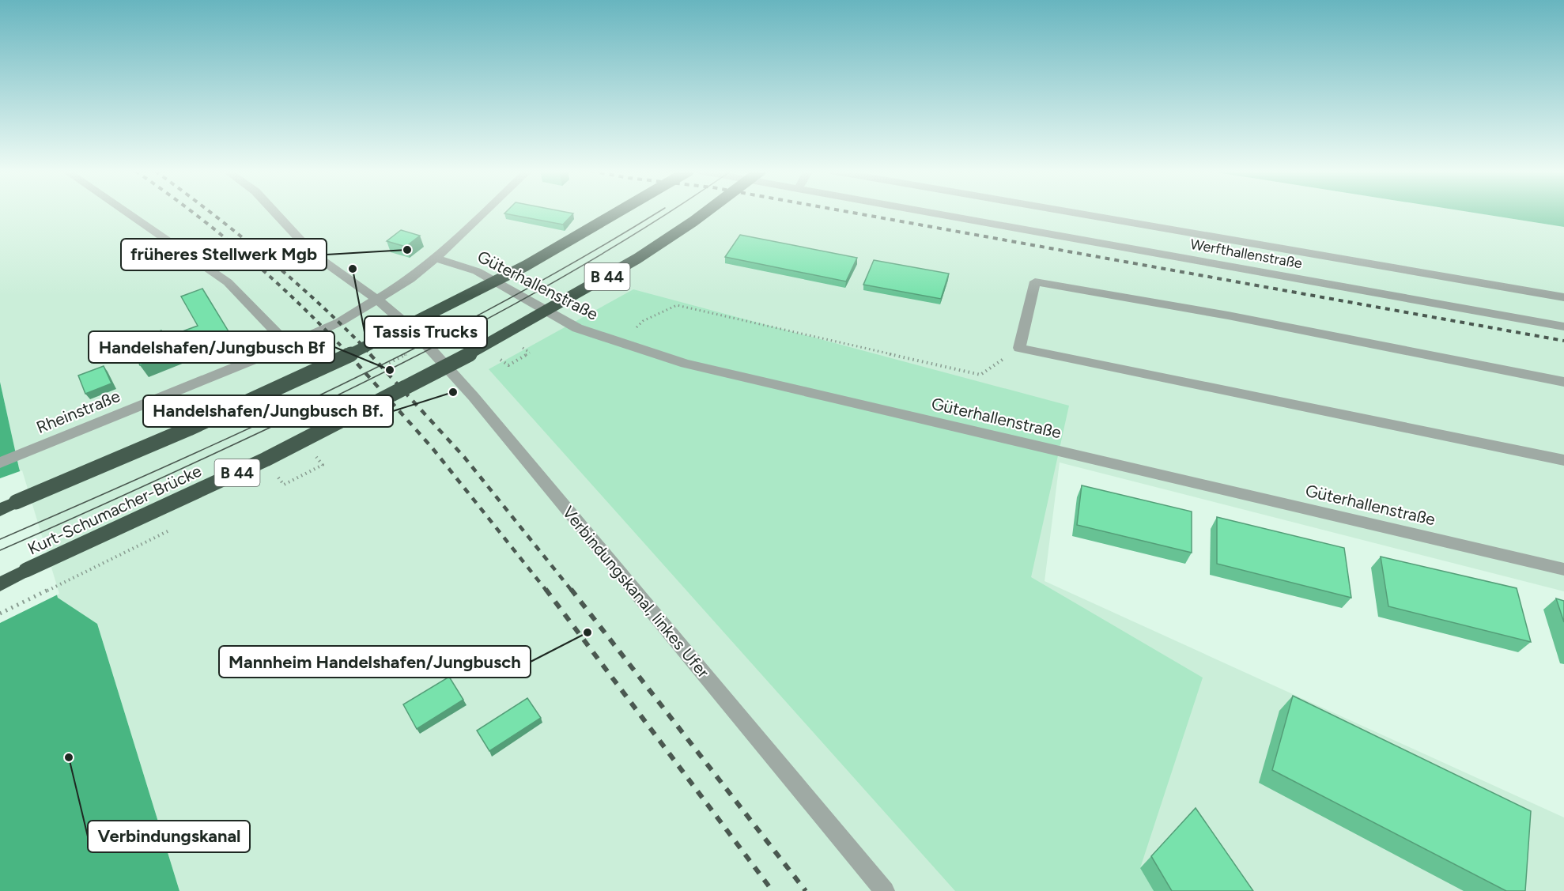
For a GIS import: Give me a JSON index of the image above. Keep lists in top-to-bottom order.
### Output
{
  "streets": {
    "highway": ["B 44", "Kurt-Schumacher-Brücke"],
    "street": [
      "Werfthallenstraße",
      "Güterhallenstraße",
      "Rheinstraße",
      "Verbindungskanal, linkes Ufer"
    ]
  },
  "crossings": [
    ["B 44", "Kurt-Schumacher-Brücke"],
    ["Güterhallenstraße", "Rheinstraße"],
    ["Rheinstraße", "Verbindungskanal, linkes Ufer"]
  ],
  "places": [
    "früheres Stellwerk Mgb",
    "Tassis Trucks",
    "Handelshafen/Jungbusch Bf",
    "Handelshafen/Jungbusch Bf.",
    "Mannheim Handelshafen/Jungbusch",
    "Verbindungskanal"
  ]
}
